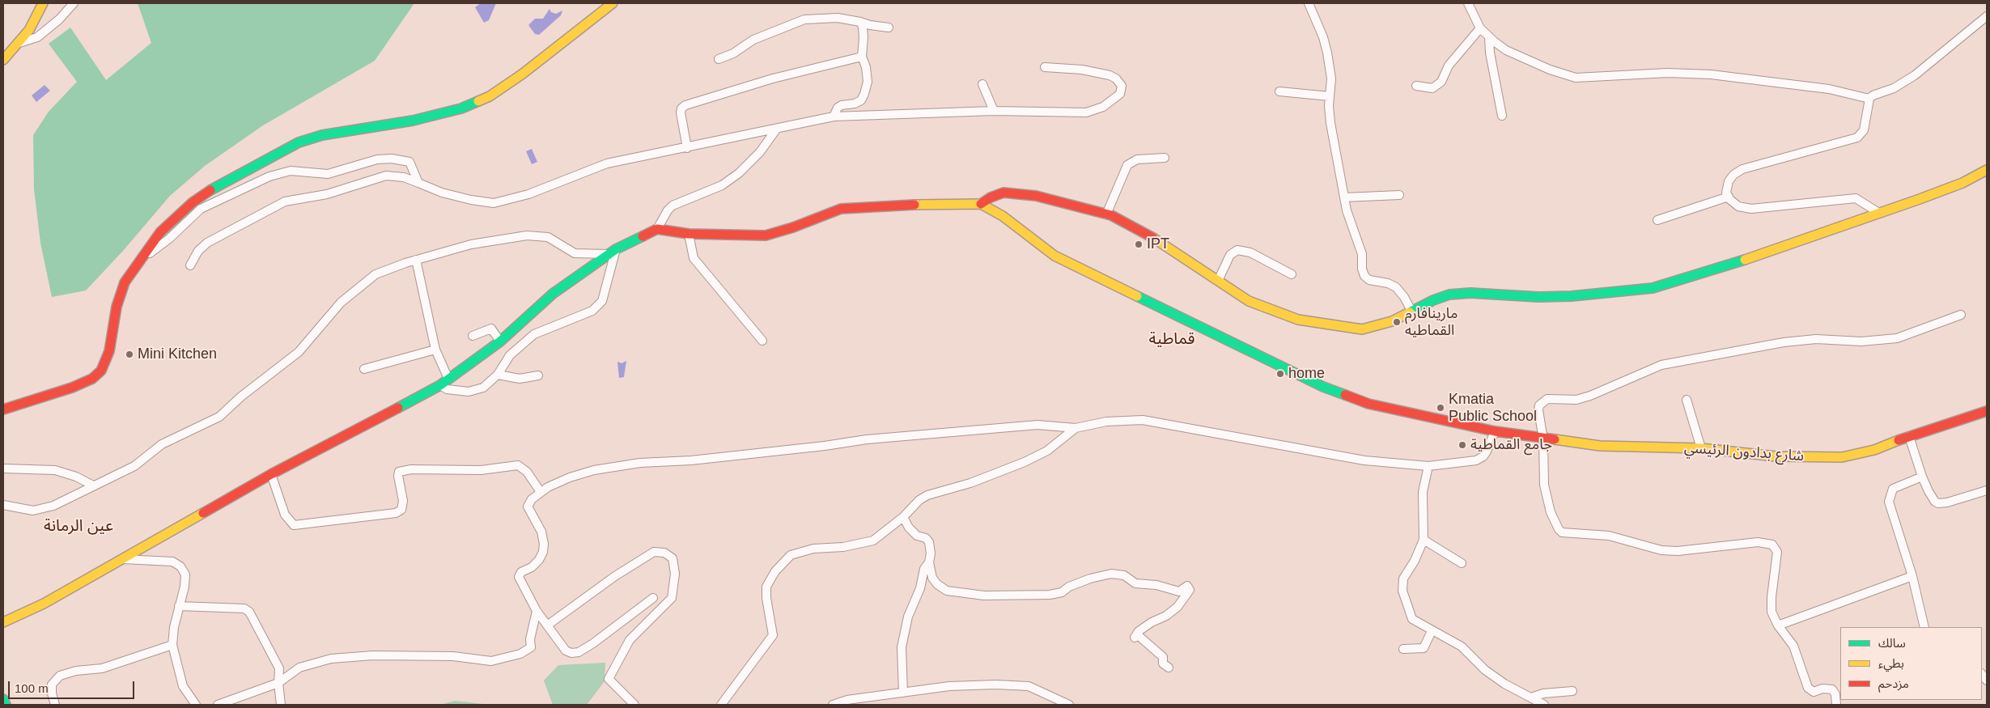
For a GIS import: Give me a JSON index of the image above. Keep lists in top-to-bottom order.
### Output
{
  "streets": {
    "main road": ["شارع بدادون الرئيسي"]
  },
  "districts": ["قماطية", "عين الرمانة"],
  "places": [
    "IPT",
    "مارينافارم القماطيه",
    "Mini Kitchen",
    "home",
    "Kmatia Public School",
    "جامع القماطية"
  ],
  "legend": ["سالك", "بطيء", "مزدحم"],
  "scale_bar": "100 m"
}
